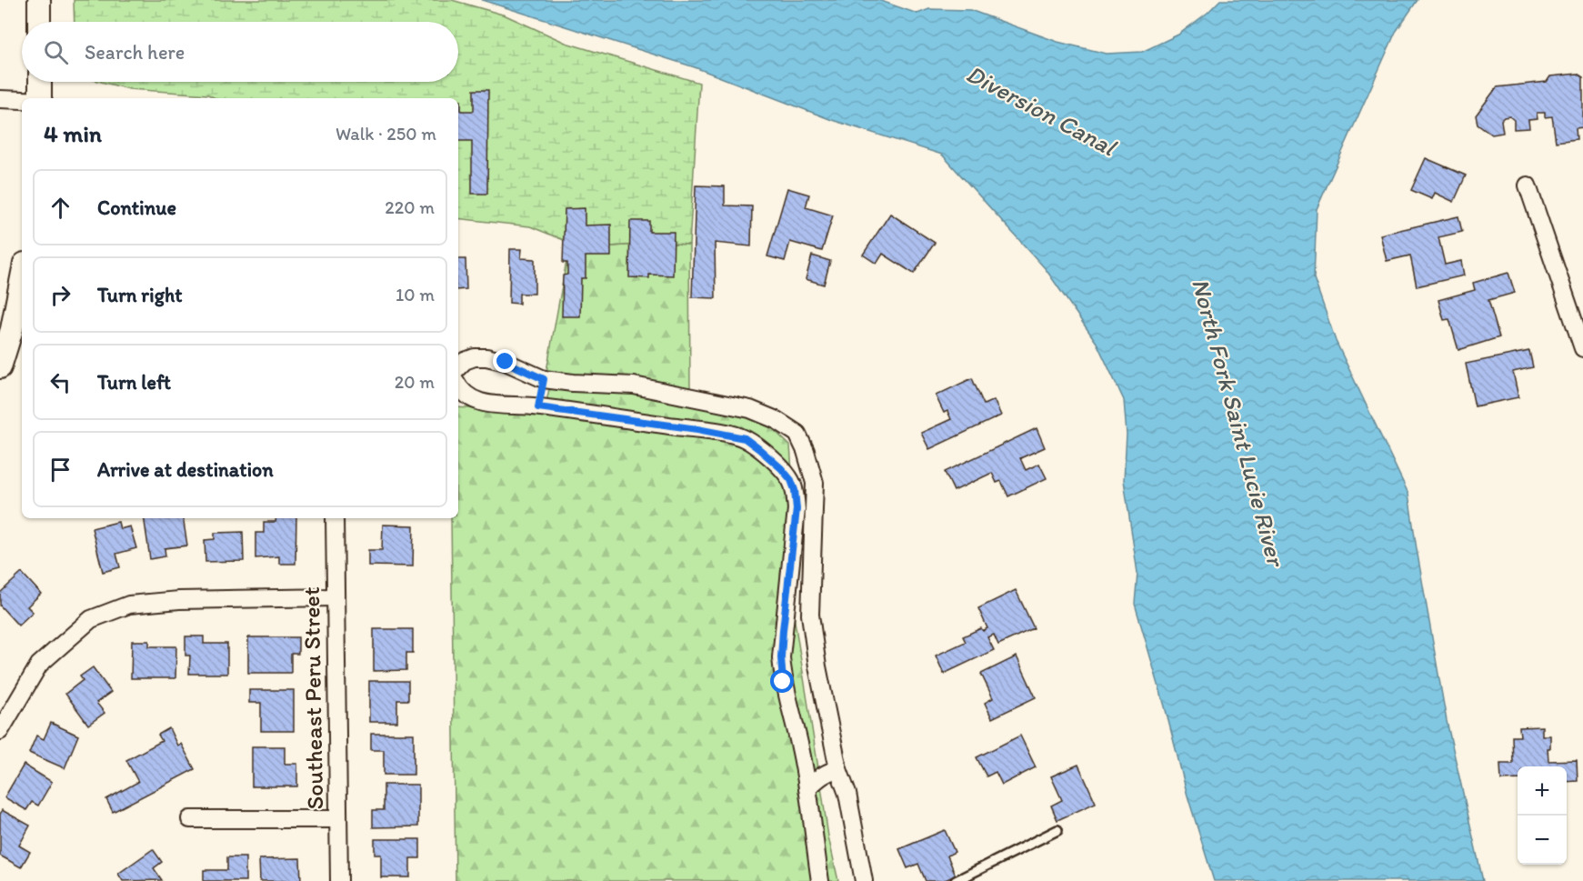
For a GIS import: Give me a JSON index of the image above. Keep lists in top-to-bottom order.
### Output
{
  "streets": {
    "street": ["Southeast Peru Street"]
  },
  "water": ["Diversion Canal", "North Fork Saint Lucie River"],
  "page": {
    "search": "Search here",
    "heading": ["4 min", "Walk · 250 m"],
    "list": [
      ["Continue", "220 m"],
      ["Turn right", "10 m"],
      ["Turn left", "20 m"],
      "Arrive at destination"
    ],
    "map_buttons": ["+", "−"]
  }
}
